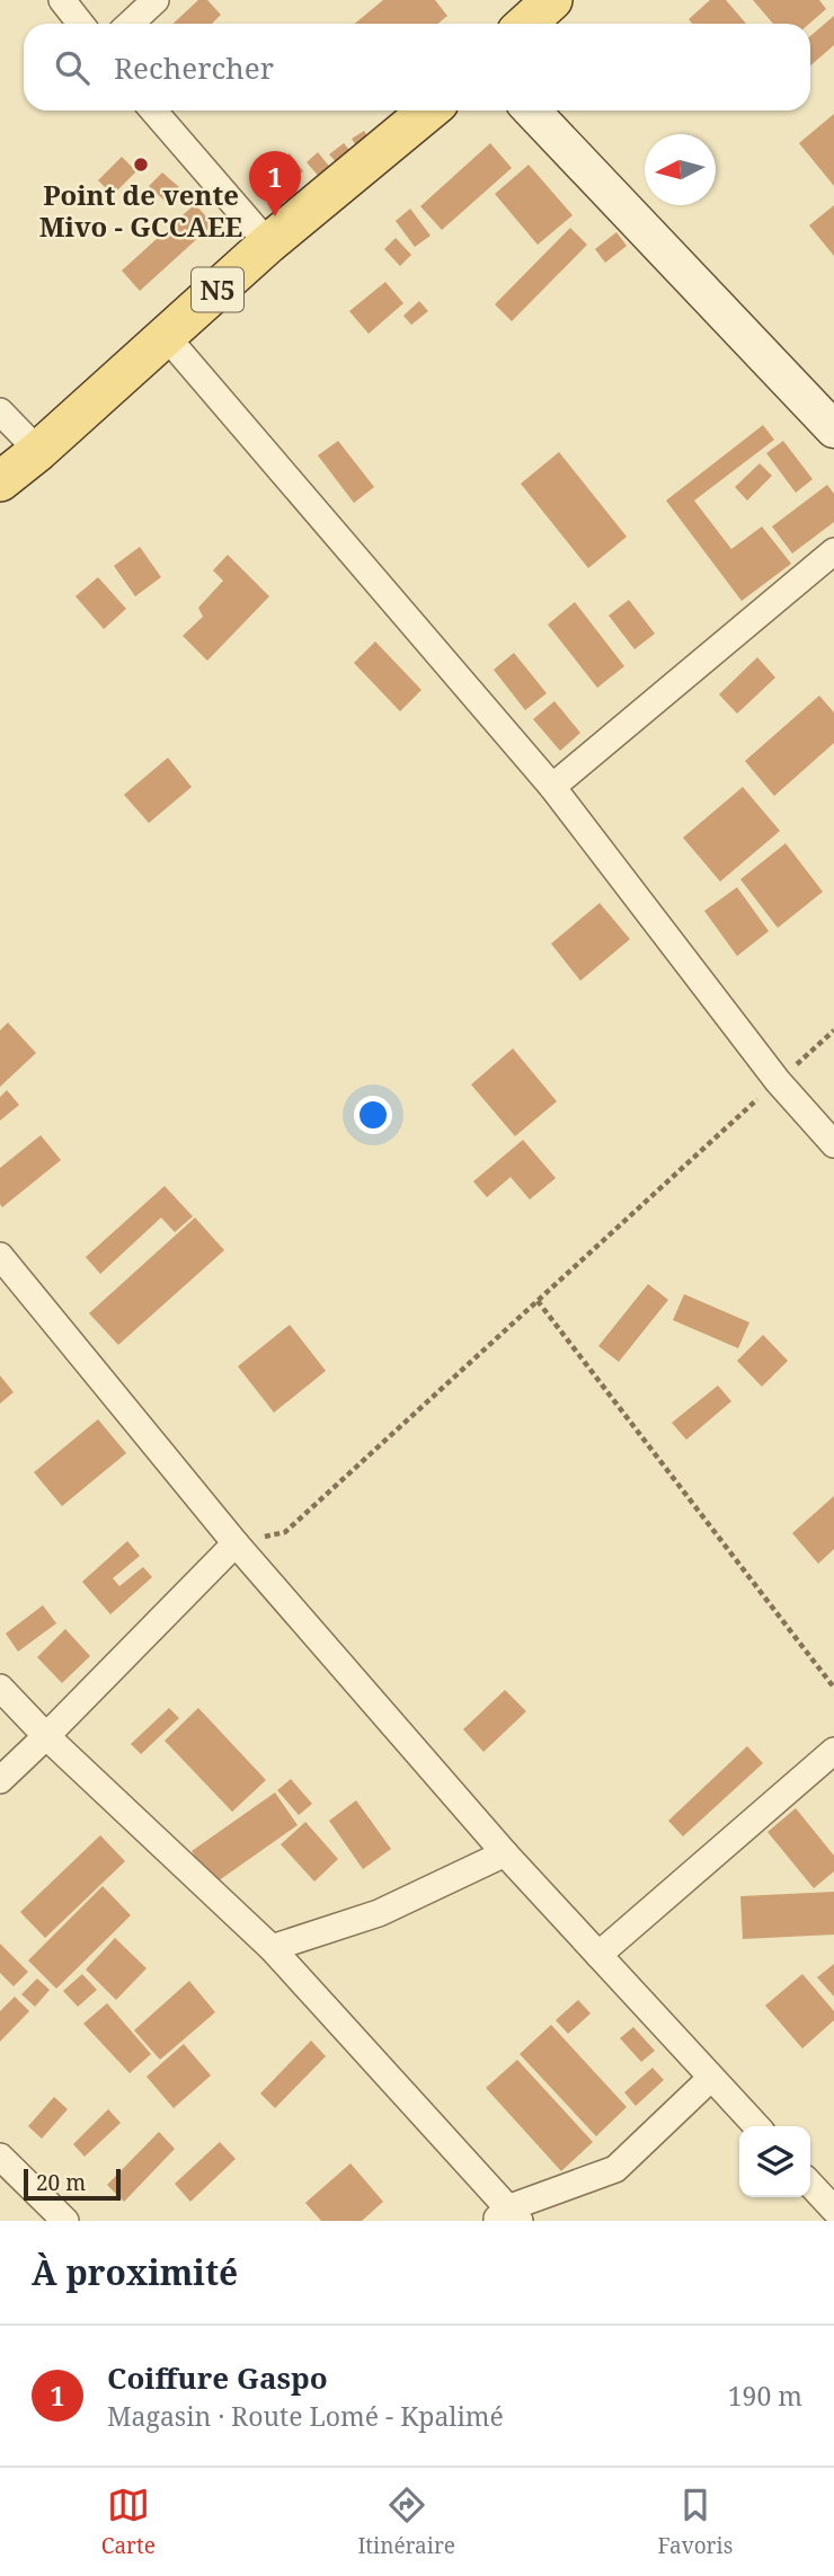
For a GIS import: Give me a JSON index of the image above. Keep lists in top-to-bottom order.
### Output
{
  "streets": {
    "main road": ["N5"]
  },
  "places": ["Point de vente Mivo - GCCAEE"],
  "scale_bar": "20 m",
  "north": "left",
  "page": {
    "search": "Rechercher",
    "pins": "1",
    "scale": "20 m",
    "heading": "À proximité",
    "list": [
      {
        "mark": "1",
        "name": "Coiffure Gaspo",
        "note": "Magasin · Route Lomé - Kpalimé",
        "value": "190 m"
      }
    ],
    "nav": ["Carte", "Itinéraire", "Favoris"]
  }
}
